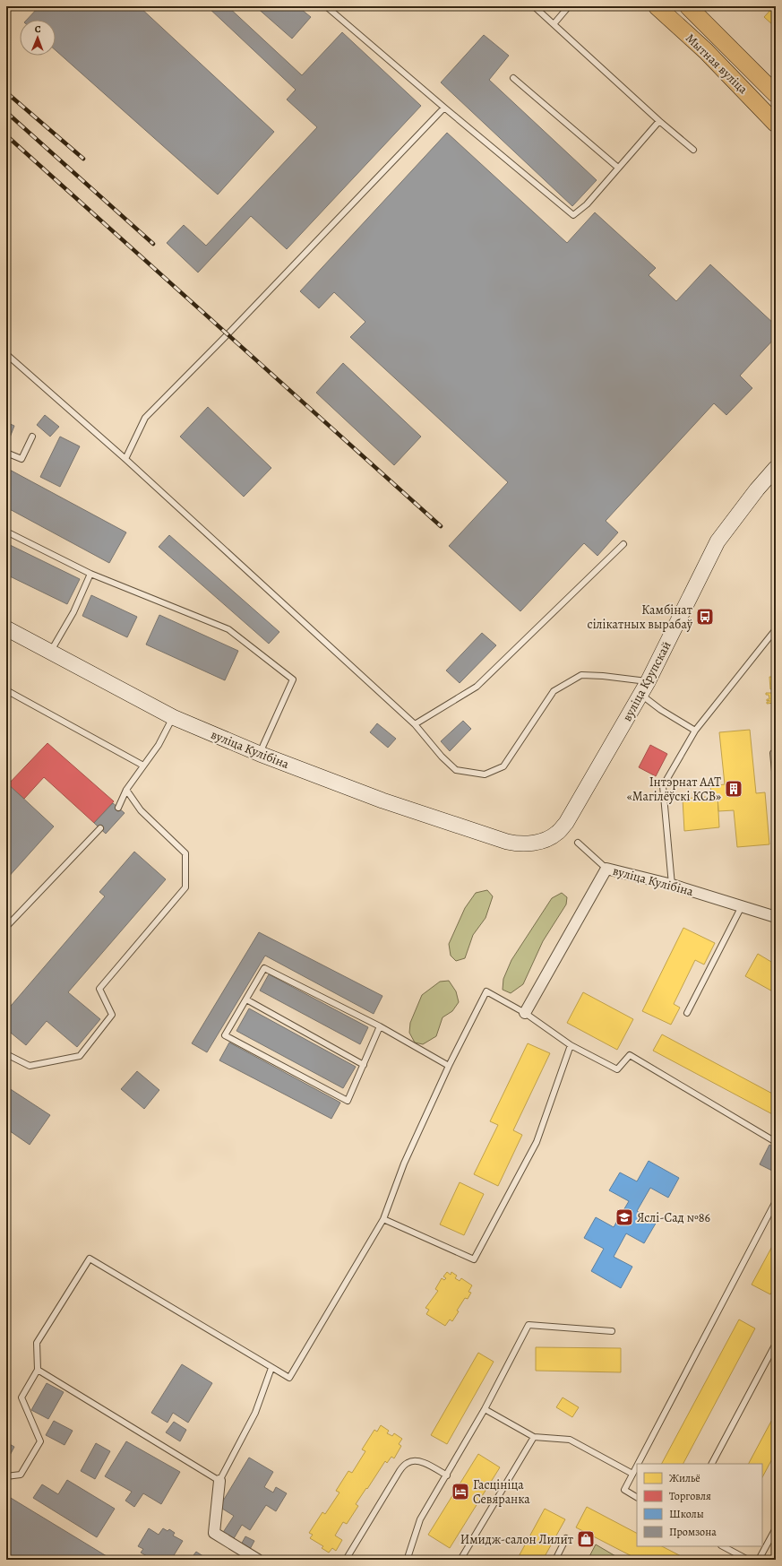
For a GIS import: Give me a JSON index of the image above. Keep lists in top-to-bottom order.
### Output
{
  "streets": {
    "main road": ["Мытная вуліца", "вуліца Крупскай", "вуліца Кулібіна"]
  },
  "crossings": [
    ["вуліца Крупскай", "вуліца Кулібіна"]
  ],
  "places": {
    "bus stop": ["Камбінат сілікатных вырабаў"],
    "building": ["Інтэрнат ААТ «Магілёўскі КСВ»"],
    "school or university": ["Яслі-Сад №86"],
    "hotel": ["Гасцініца Севяранка"],
    "shop": ["Имидж-салон Лилит"]
  },
  "legend": [
    "Жильё",
    "Торговля",
    "Школы",
    "Промзона"
  ],
  "north": "top"
}
